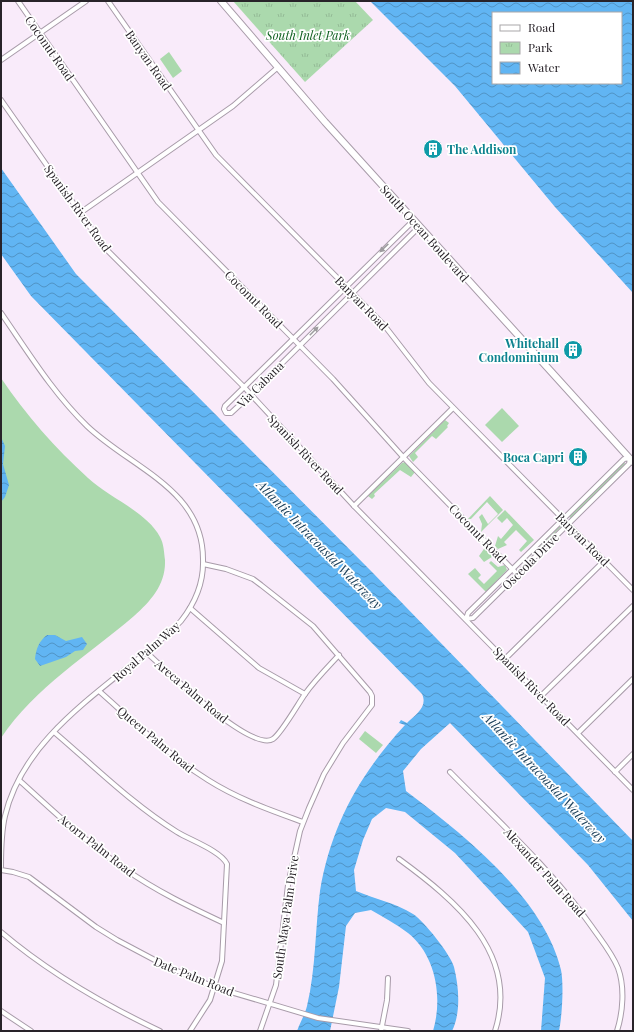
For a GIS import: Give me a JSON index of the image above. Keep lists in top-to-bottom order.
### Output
{
  "streets": {
    "main road": ["South Ocean Boulevard"],
    "street": [
      "Coconut Road",
      "Banyan Road",
      "Spanish River Road",
      "Via Cabana",
      "Osceola Drive",
      "Royal Palm Way",
      "Areca Palm Road",
      "Queen Palm Road",
      "Acorn Palm Road",
      "Alexander Palm Road",
      "South Maya Palm Drive",
      "Date Palm Road"
    ]
  },
  "crossings": [
    ["Coconut Road", "Via Cabana"],
    ["Coconut Road", "Osceola Drive"],
    ["Banyan Road", "Via Cabana"],
    ["Banyan Road", "Osceola Drive"],
    ["Spanish River Road", "Via Cabana"],
    ["Spanish River Road", "Osceola Drive"],
    ["South Ocean Boulevard", "Via Cabana"],
    ["South Ocean Boulevard", "Osceola Drive"],
    ["Royal Palm Way", "Areca Palm Road"],
    ["Royal Palm Way", "Queen Palm Road"],
    ["Royal Palm Way", "Acorn Palm Road"],
    ["Areca Palm Road", "South Maya Palm Drive"],
    ["Queen Palm Road", "South Maya Palm Drive"],
    ["South Maya Palm Drive", "Date Palm Road"]
  ],
  "water": ["Atlantic Intracoastal Waterway"],
  "parks": ["South Inlet Park"],
  "places": {
    "building": ["The Addison", "Whitehall Condominium", "Boca Capri"]
  },
  "legend": ["Road", "Park", "Water"]
}
